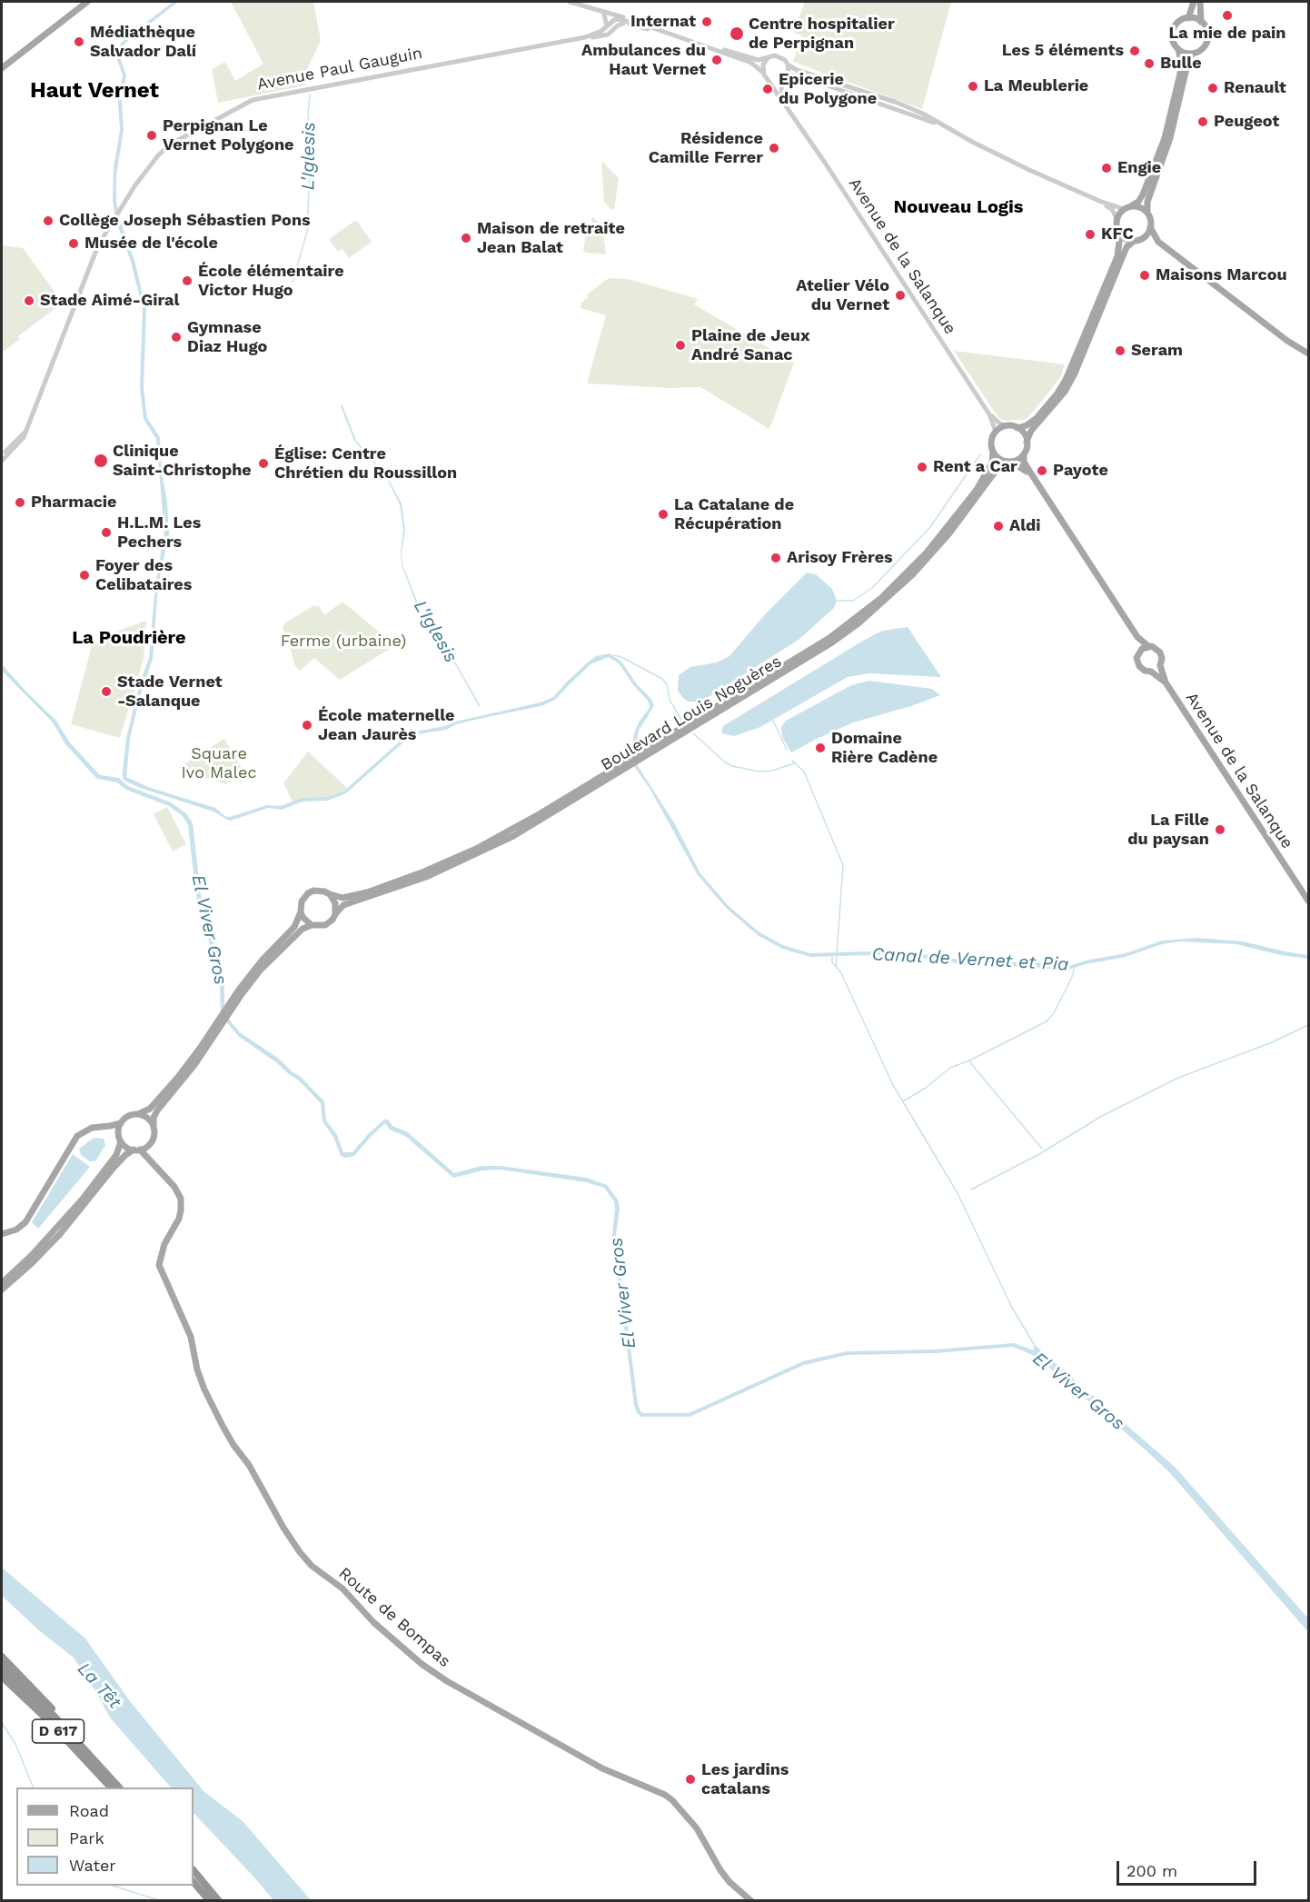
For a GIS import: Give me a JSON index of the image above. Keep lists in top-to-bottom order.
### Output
{
  "streets": {
    "highway": ["D 617"],
    "main road": ["Avenue de la Salanque", "Boulevard Louis Noguères", "Route de Bompas"],
    "street": ["Avenue Paul Gauguin"]
  },
  "crossings": [
    ["Avenue de la Salanque", "Boulevard Louis Noguères"]
  ],
  "districts": ["Haut Vernet", "Nouveau Logis", "La Poudrière"],
  "water": [
    "L'Iglesis",
    "El Viver Gros",
    "Canal de Vernet et Pia",
    "La Têt"
  ],
  "parks": ["Ferme (urbaine)", "Square Ivo Malec"],
  "places": [
    "La mie de pain",
    "Internat",
    "Centre hospitalier de Perpignan",
    "Médiathèque Salvador Dalí",
    "Les 5 éléments",
    "Ambulances du Haut Vernet",
    "Bulle",
    "La Meublerie",
    "Renault",
    "Epicerie du Polygone",
    "Peugeot",
    "Perpignan Le Vernet Polygone",
    "Résidence Camille Ferrer",
    "Engie",
    "Collège Joseph Sébastien Pons",
    "KFC",
    "Maison de retraite Jean Balat",
    "Musée de l'école",
    "Maisons Marcou",
    "École élémentaire Victor Hugo",
    "Atelier Vélo du Vernet",
    "Stade Aimé-Giral",
    "Gymnase Diaz Hugo",
    "Plaine de Jeux André Sanac",
    "Seram",
    "Clinique Saint-Christophe",
    "Église: Centre Chrétien du Roussillon",
    "Rent a Car",
    "Payote",
    "Pharmacie",
    "La Catalane de Récupération",
    "Aldi",
    "H.L.M. Les Pechers",
    "Arisoy Frères",
    "Foyer des Celibataires",
    "Stade Vernet -Salanque",
    "École maternelle Jean Jaurès",
    "Domaine Rière Cadène",
    "La Fille du paysan",
    "Les jardins catalans"
  ],
  "legend": ["Road", "Park", "Water"],
  "scale_bar": "200 m"
}
